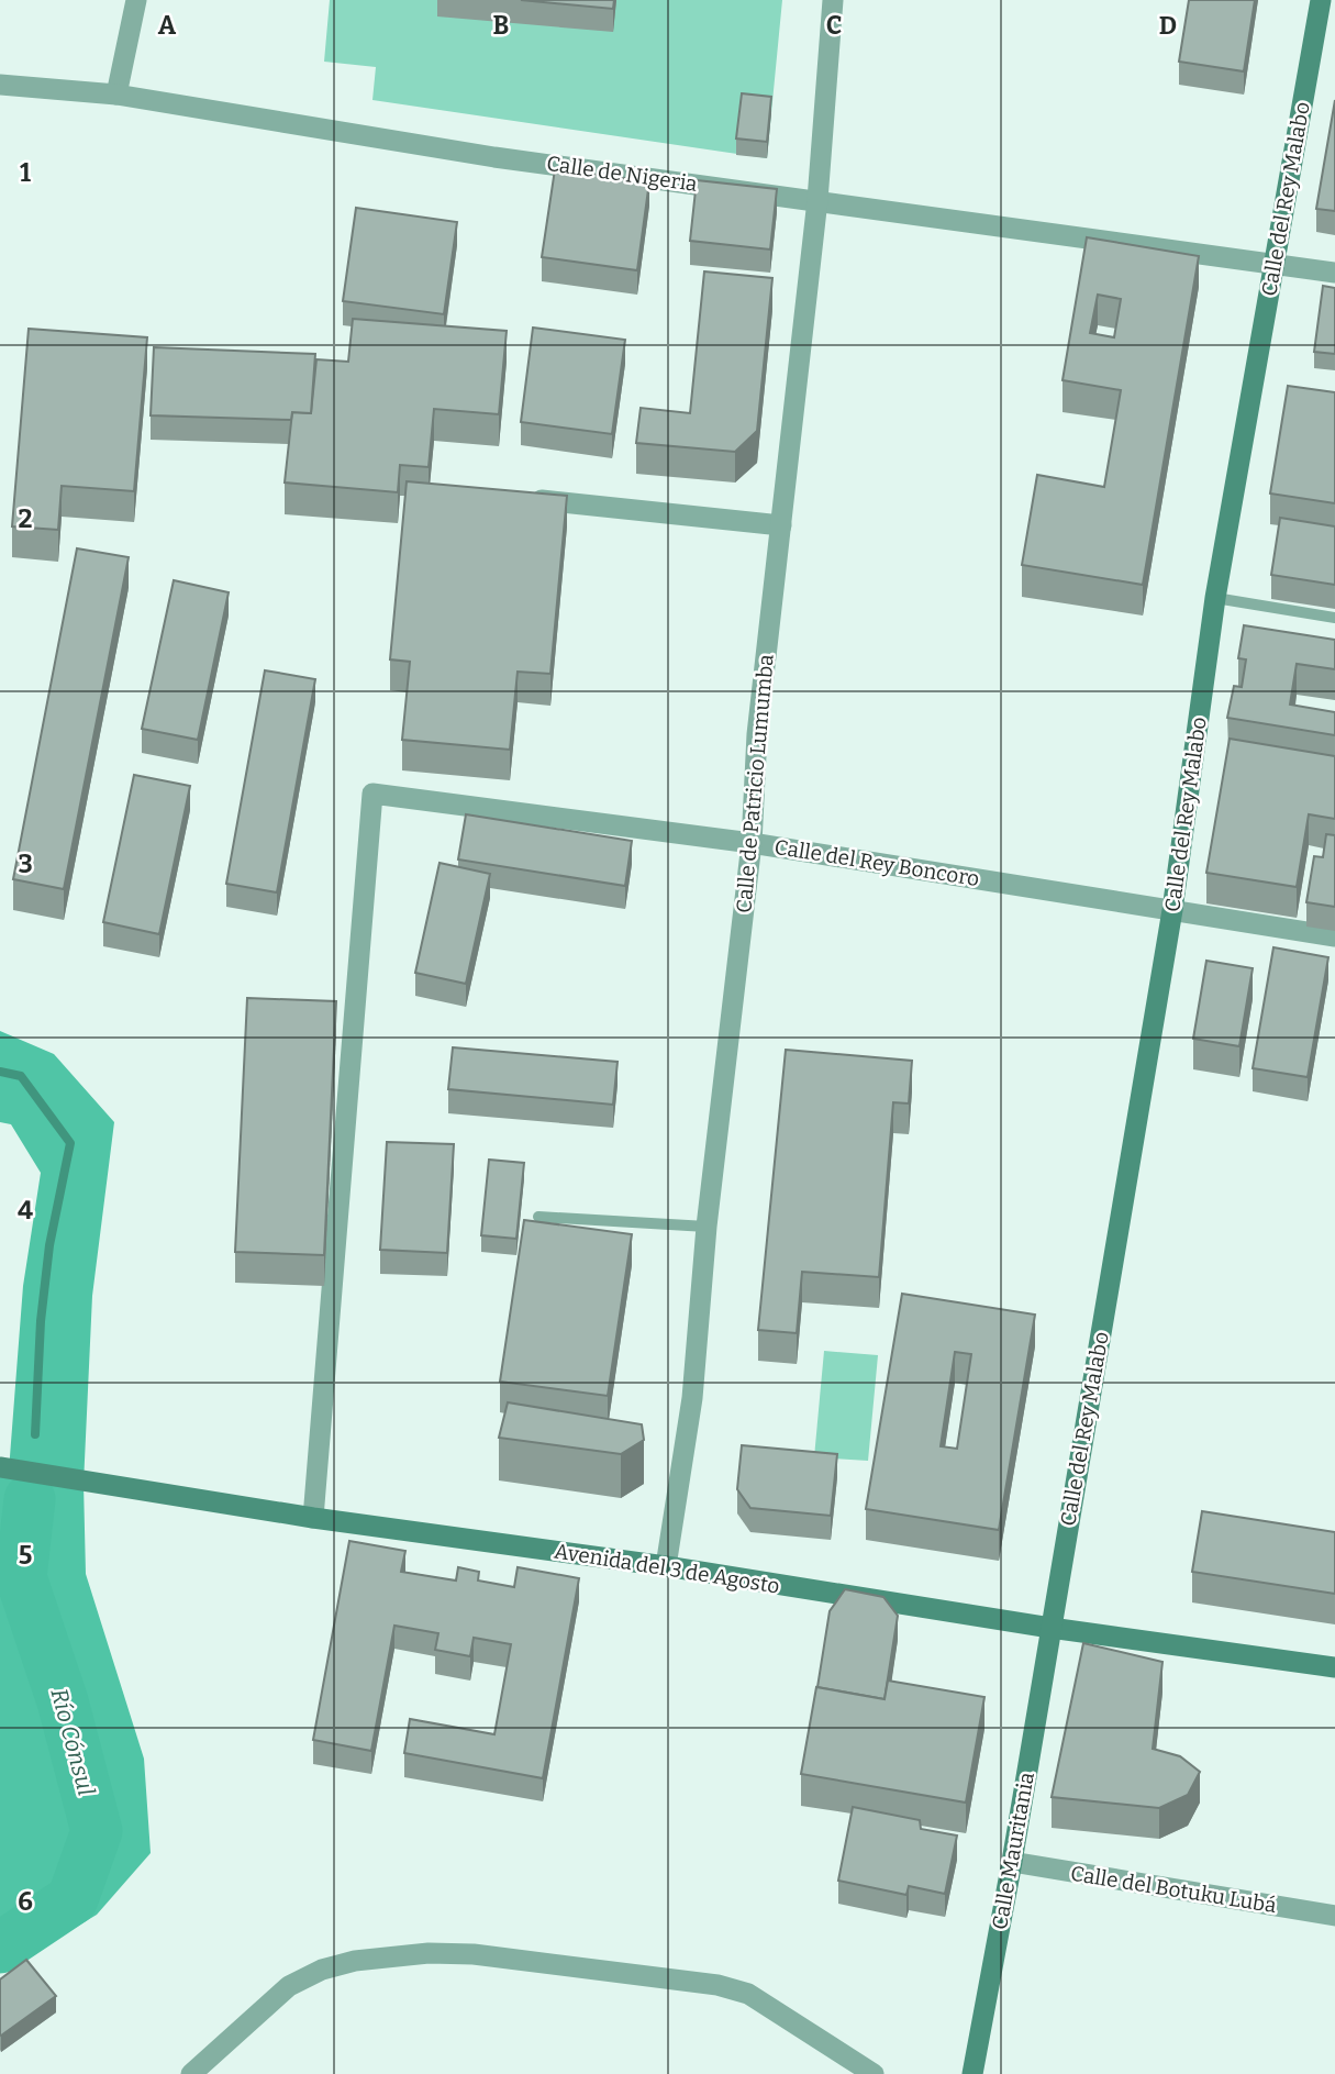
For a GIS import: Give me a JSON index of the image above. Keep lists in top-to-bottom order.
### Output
{
  "streets": {
    "main road": ["Calle del Rey Malabo", "Avenida del 3 de Agosto", "Calle Mauritania"],
    "street": [
      "Calle de Nigeria",
      "Calle de Patricio Lumumba",
      "Calle del Rey Boncoro",
      "Calle del Botuku Lubá"
    ]
  },
  "crossings": [
    ["Calle de Nigeria", "Calle del Rey Malabo"],
    ["Calle de Nigeria", "Calle de Patricio Lumumba"],
    ["Calle del Rey Malabo", "Calle del Rey Boncoro"],
    ["Calle del Rey Malabo", "Avenida del 3 de Agosto"],
    ["Calle del Rey Malabo", "Calle Mauritania"],
    ["Calle de Patricio Lumumba", "Calle del Rey Boncoro"],
    ["Calle de Patricio Lumumba", "Avenida del 3 de Agosto"],
    ["Calle del Rey Boncoro", "Avenida del 3 de Agosto"],
    ["Avenida del 3 de Agosto", "Calle Mauritania"],
    ["Calle Mauritania", "Calle del Botuku Lubá"]
  ],
  "water": ["Río Cónsul"],
  "grid": {
    "columns": [
      "A",
      "B",
      "C",
      "D"
    ],
    "rows": [
      "1",
      "2",
      "3",
      "4",
      "5",
      "6"
    ]
  }
}
